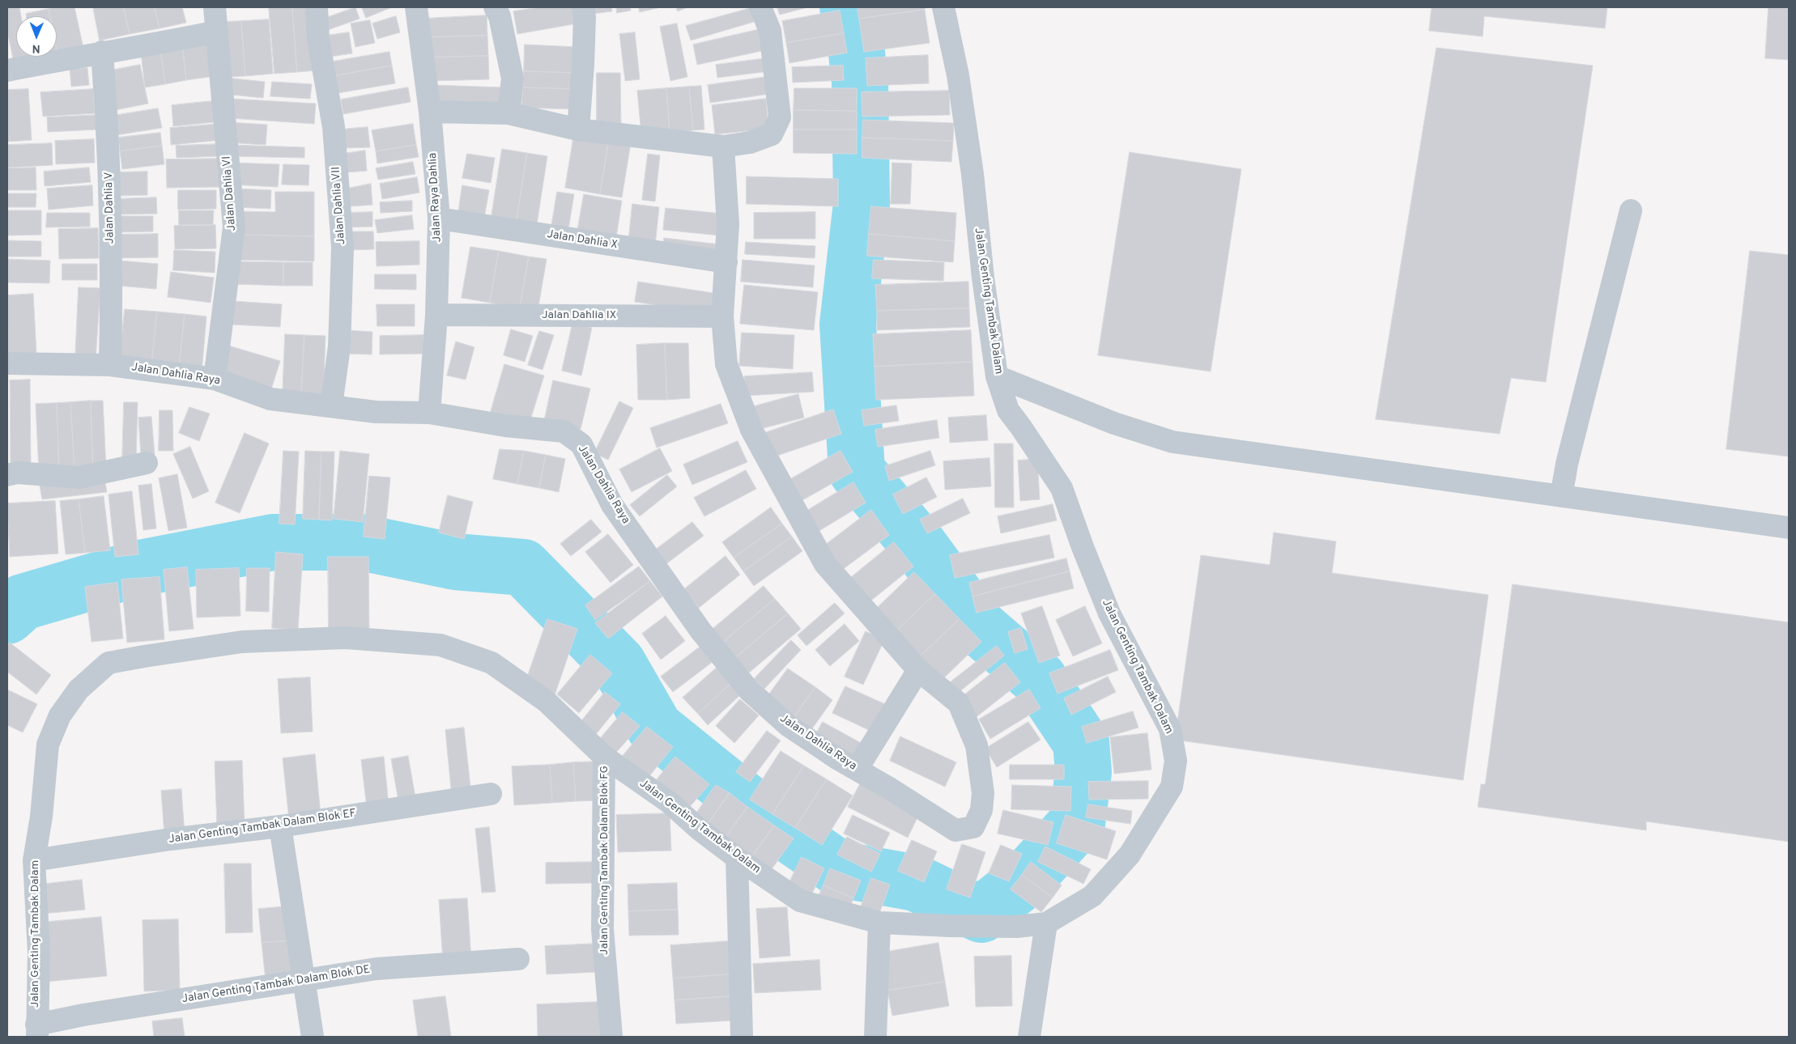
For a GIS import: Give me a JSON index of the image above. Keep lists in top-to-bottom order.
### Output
{
  "streets": {
    "street": [
      "Jalan Dahlia VI",
      "Jalan Raya Dahlia",
      "Jalan Dahlia VII",
      "Jalan Dahlia V",
      "Jalan Dahlia X",
      "Jalan Genting Tambak Dalam",
      "Jalan Dahlia IX",
      "Jalan Dahlia Raya",
      "Jalan Genting Tambak Dalam Blok EF",
      "Jalan Genting Tambak Dalam Blok FG",
      "Jalan Genting Tambak Dalam Blok DE"
    ]
  },
  "crossings": [
    ["Jalan Dahlia VI", "Jalan Dahlia Raya"],
    ["Jalan Raya Dahlia", "Jalan Dahlia X"],
    ["Jalan Raya Dahlia", "Jalan Dahlia IX"],
    ["Jalan Raya Dahlia", "Jalan Dahlia Raya"],
    ["Jalan Dahlia VII", "Jalan Dahlia Raya"],
    ["Jalan Dahlia V", "Jalan Dahlia Raya"],
    ["Jalan Dahlia X", "Jalan Dahlia Raya"],
    ["Jalan Genting Tambak Dalam", "Jalan Genting Tambak Dalam Blok EF"],
    ["Jalan Genting Tambak Dalam", "Jalan Genting Tambak Dalam Blok FG"],
    ["Jalan Genting Tambak Dalam", "Jalan Genting Tambak Dalam Blok DE"],
    ["Jalan Dahlia IX", "Jalan Dahlia Raya"]
  ],
  "north": "bottom"
}
